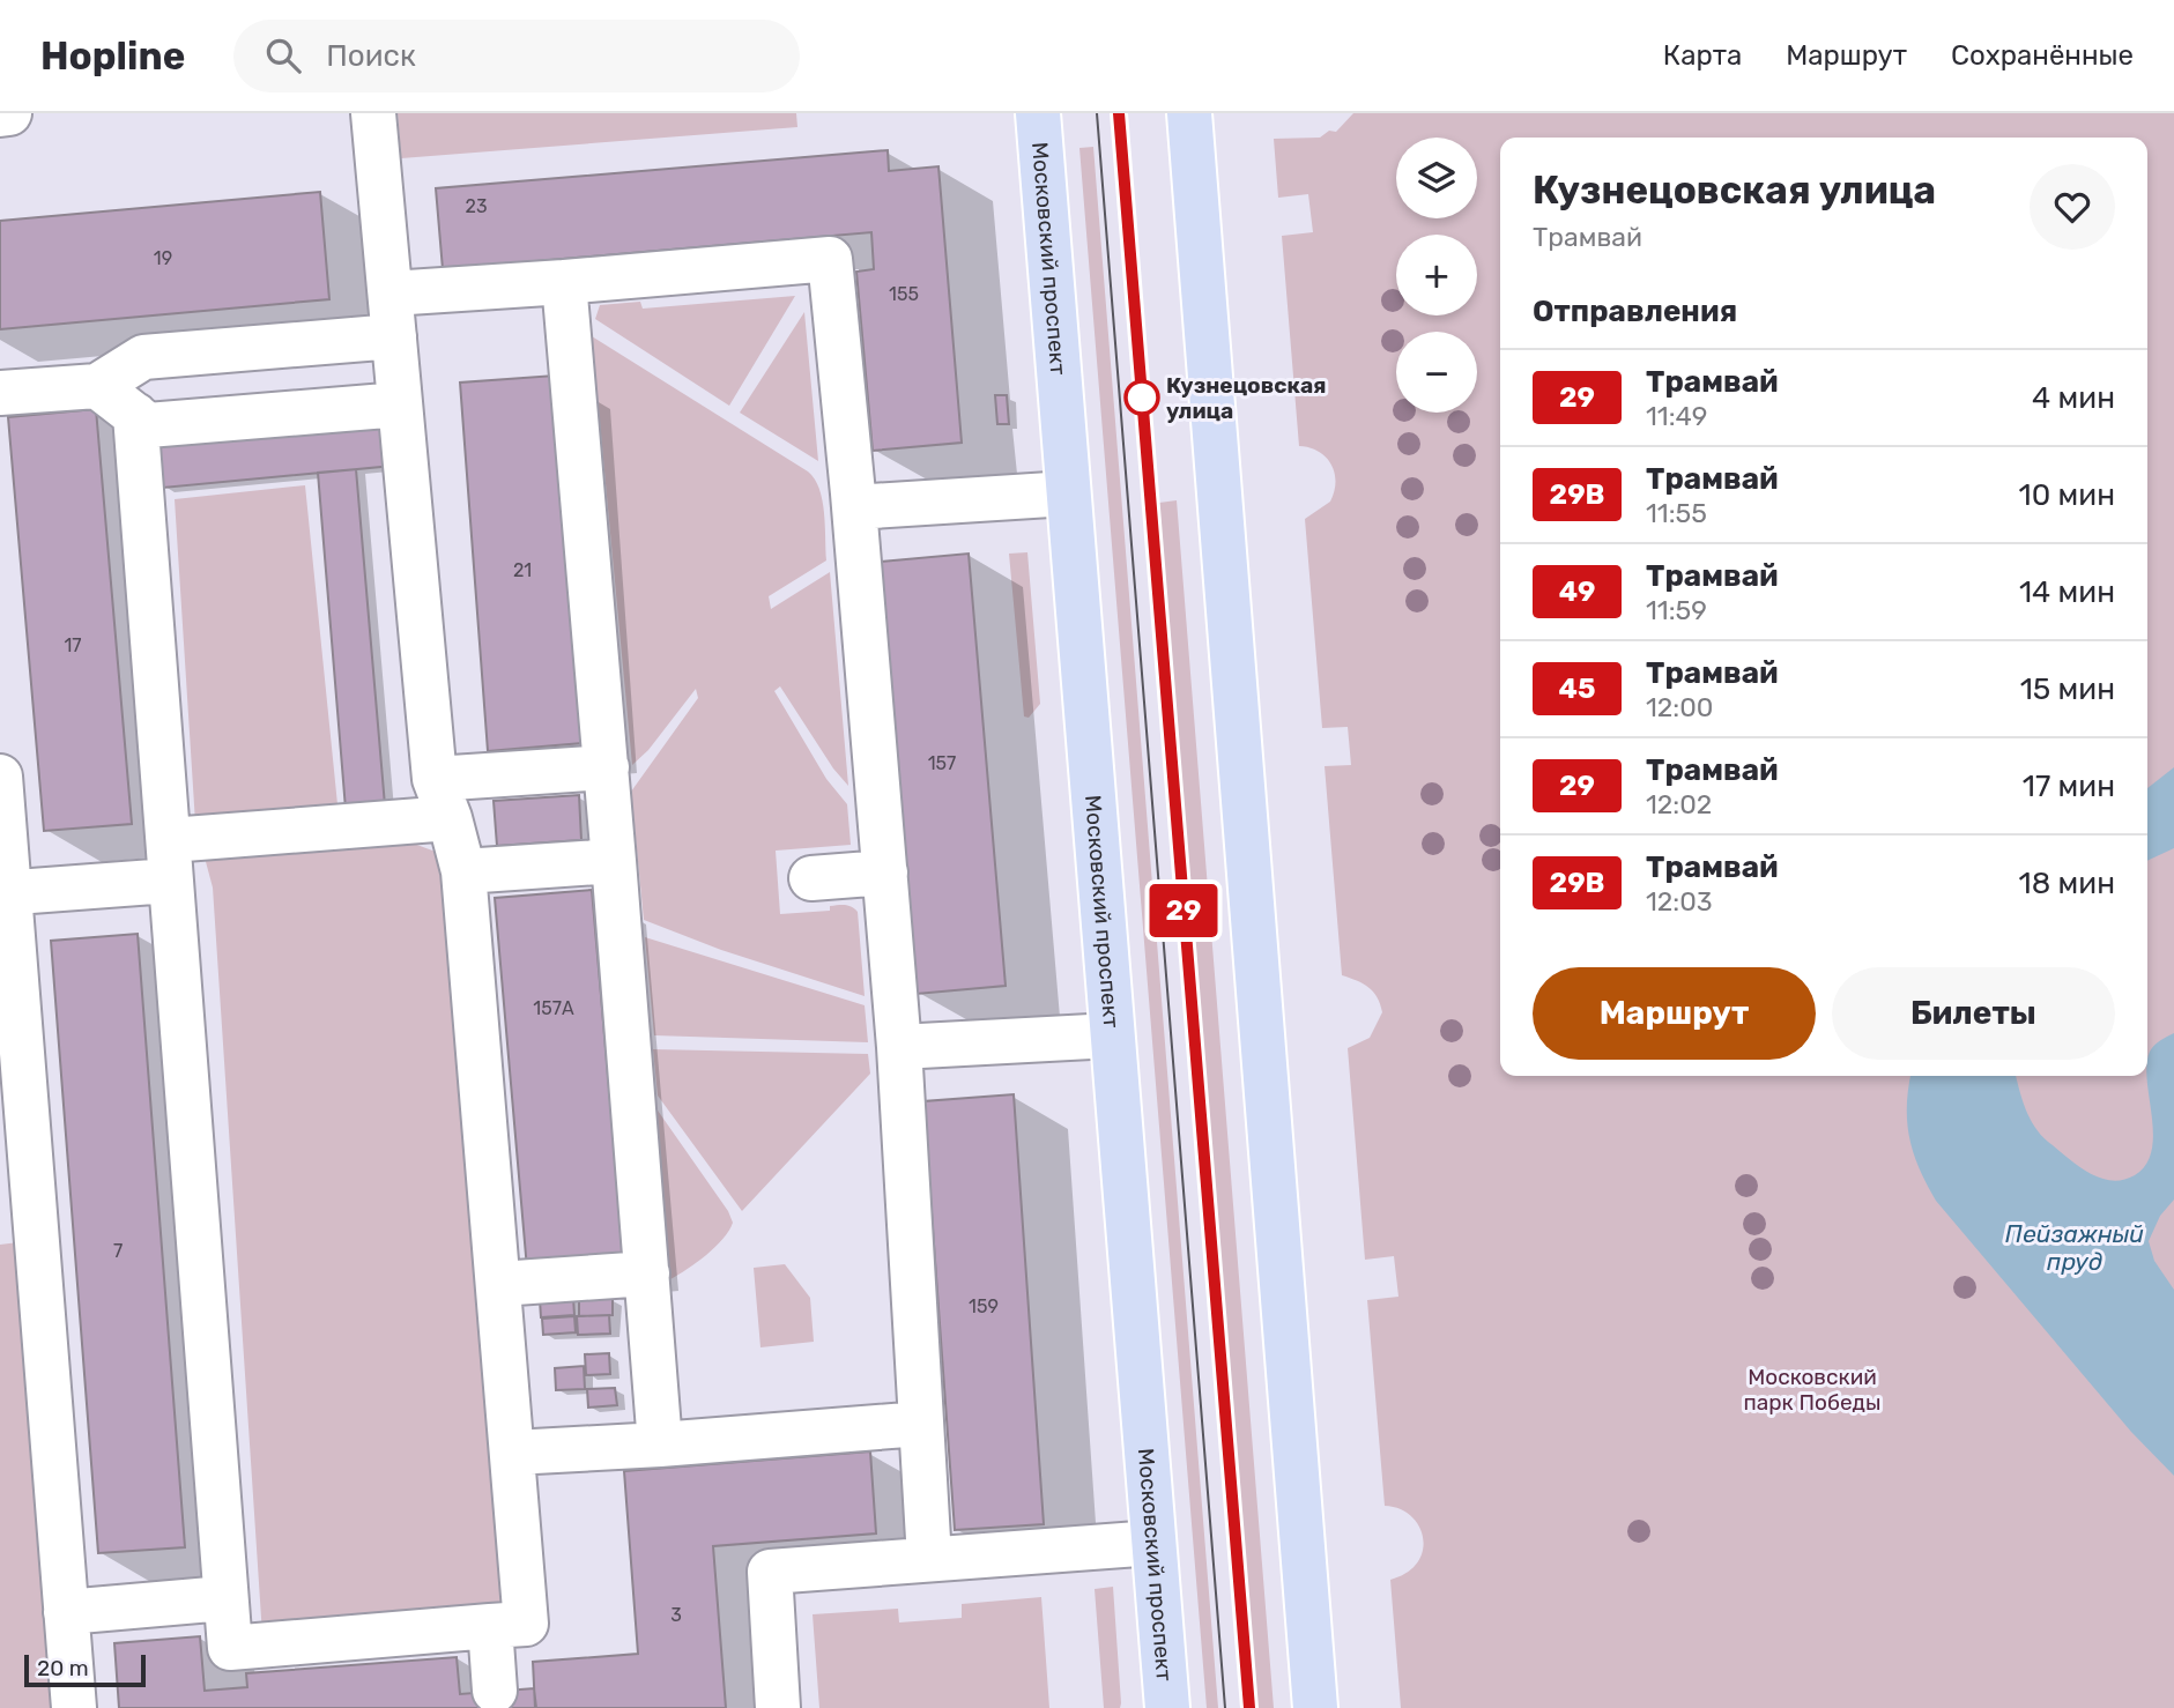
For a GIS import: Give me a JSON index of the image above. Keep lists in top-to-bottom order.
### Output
{
  "streets": {
    "main road": ["Московский проспект"]
  },
  "water": ["Пейзажный пруд"],
  "parks": ["Московский парк Победы"],
  "places": ["Кузнецовская улица"],
  "lines": ["tram line 29"],
  "house_numbers": [
    "23",
    "19",
    "155",
    "21",
    "17",
    "157",
    "157А",
    "7",
    "159",
    "3"
  ],
  "scale_bar": "20 m",
  "page": {
    "header": "Hopline",
    "search": "Поиск",
    "nav": ["Карта", "Маршрут", "Сохранённые"],
    "on_map": "29",
    "map_buttons": ["+", "−"],
    "heading": [
      ["Кузнецовская улица", "Трамвай"],
      "Отправления"
    ],
    "list": [
      {
        "mark": "29",
        "name": "Трамвай",
        "note": "11:49",
        "value": "4 мин"
      },
      {
        "mark": "29В",
        "name": "Трамвай",
        "note": "11:55",
        "value": "10 мин"
      },
      {
        "mark": "49",
        "name": "Трамвай",
        "note": "11:59",
        "value": "14 мин"
      },
      {
        "mark": "45",
        "name": "Трамвай",
        "note": "12:00",
        "value": "15 мин"
      },
      {
        "mark": "29",
        "name": "Трамвай",
        "note": "12:02",
        "value": "17 мин"
      },
      {
        "mark": "29В",
        "name": "Трамвай",
        "note": "12:03",
        "value": "18 мин"
      }
    ],
    "buttons": ["Маршрут", "Билеты"],
    "scale": "20 m"
  }
}
